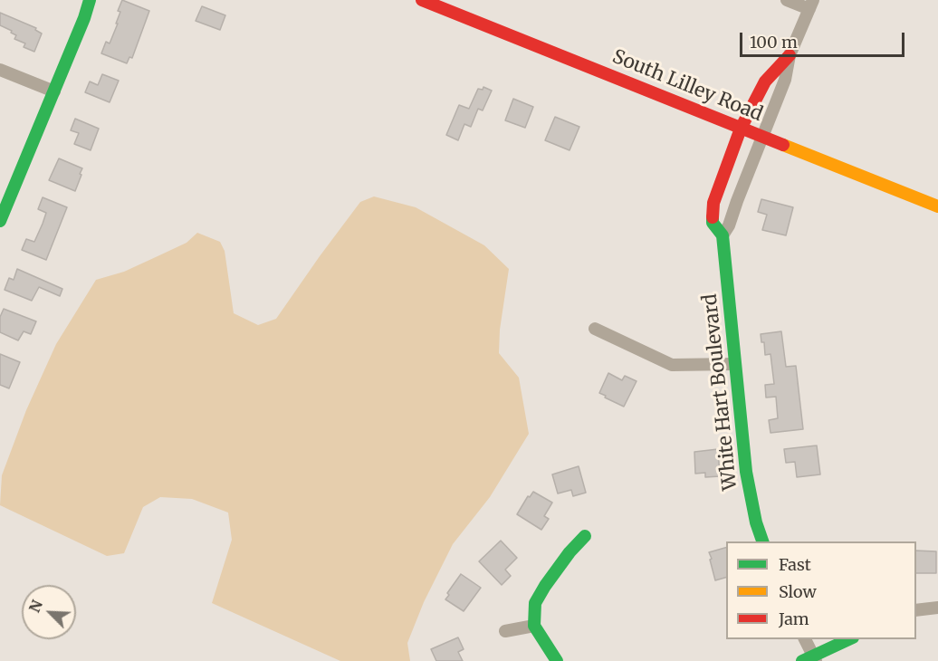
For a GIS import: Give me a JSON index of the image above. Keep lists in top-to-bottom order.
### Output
{
  "streets": {
    "street": ["South Lilley Road", "White Hart Boulevard"]
  },
  "crossings": [
    ["South Lilley Road", "White Hart Boulevard"]
  ],
  "legend": ["Fast", "Slow", "Jam"],
  "scale_bar": "100 m",
  "north": "top left"
}
